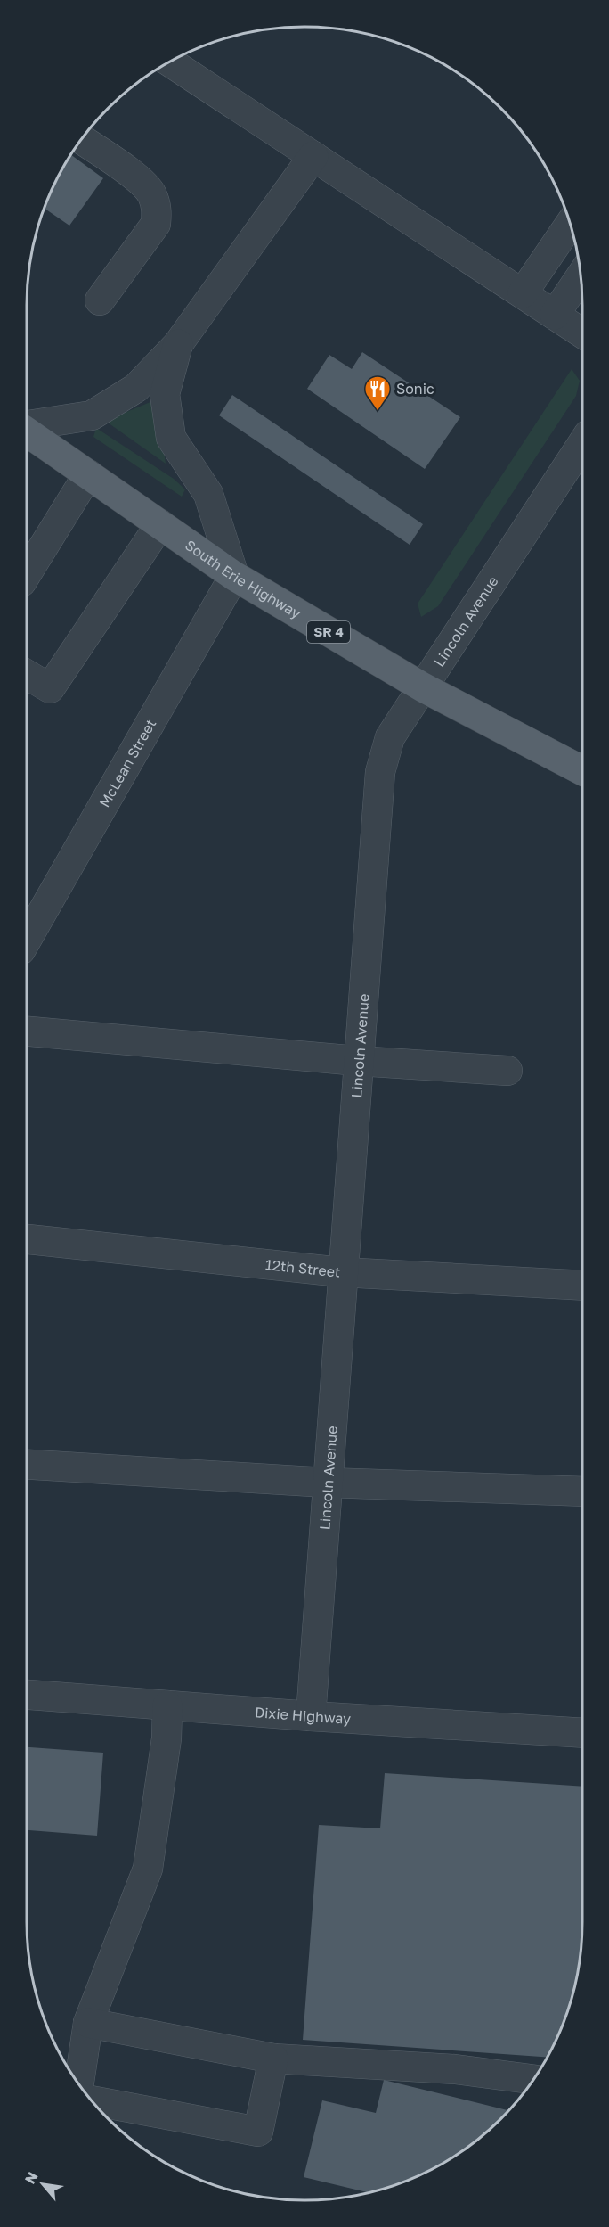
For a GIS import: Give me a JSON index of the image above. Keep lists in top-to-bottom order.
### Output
{
  "streets": {
    "main road": ["South Erie Highway", "SR 4"],
    "street": [
      "Lincoln Avenue",
      "McLean Street",
      "12th Street",
      "Dixie Highway"
    ]
  },
  "crossings": [
    ["South Erie Highway", "Lincoln Avenue"],
    ["South Erie Highway", "McLean Street"],
    ["Lincoln Avenue", "12th Street"],
    ["Lincoln Avenue", "Dixie Highway"]
  ],
  "places": {
    "restaurant": ["Sonic"]
  },
  "north": "top left"
}
